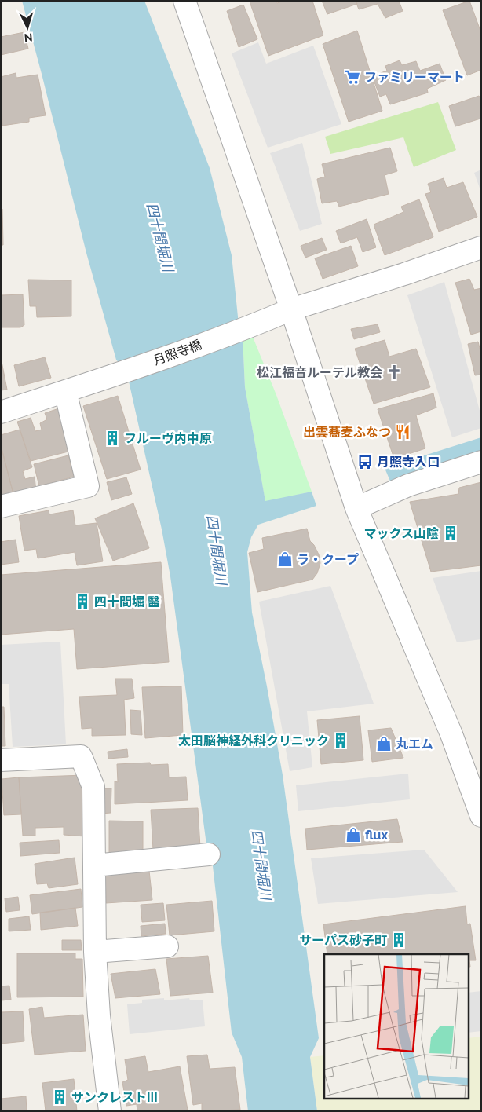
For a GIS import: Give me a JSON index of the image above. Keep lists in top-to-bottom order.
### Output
{
  "streets": {
    "street": ["月照寺橋"]
  },
  "water": ["四十間堀川"],
  "places": {
    "supermarket": ["ファミリーマート"],
    "church": ["松江福音ルーテル教会"],
    "restaurant": ["出雲蕎麦ふなつ"],
    "building": [
      "フルーヴ内中原",
      "マックス山陰",
      "四十間堀 醫",
      "太田脳神経外科クリニック",
      "サーパス砂子町",
      "サンクレストIII"
    ],
    "bus stop": ["月照寺入口"],
    "shop": ["ラ・クープ", "丸エム", "flux"]
  },
  "north": "bottom"
}
